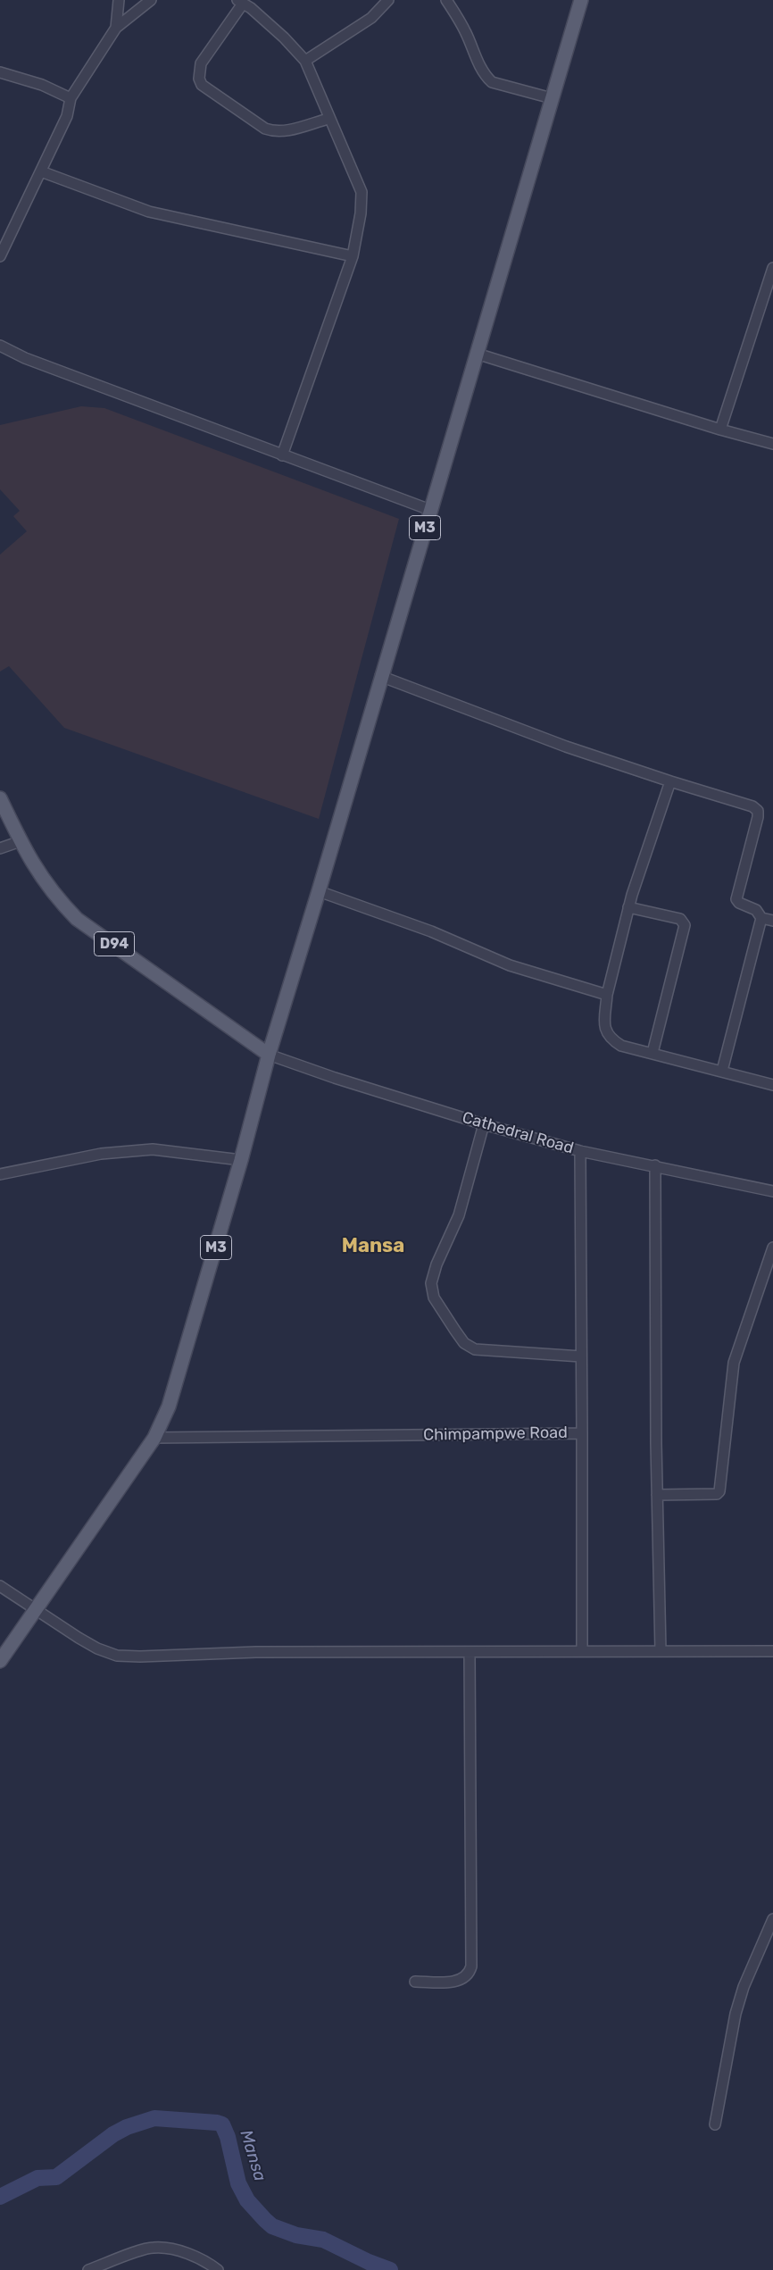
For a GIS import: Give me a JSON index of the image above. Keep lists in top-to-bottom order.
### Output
{
  "streets": {
    "main road": ["M3", "D94"],
    "street": ["Cathedral Road", "Chimpampwe Road"]
  },
  "crossings": [
    ["M3", "D94"],
    ["M3", "Cathedral Road"],
    ["M3", "Chimpampwe Road"],
    ["D94", "Cathedral Road"],
    ["Cathedral Road", "Chimpampwe Road"]
  ],
  "districts": ["Mansa"],
  "water": ["Mansa"]
}
